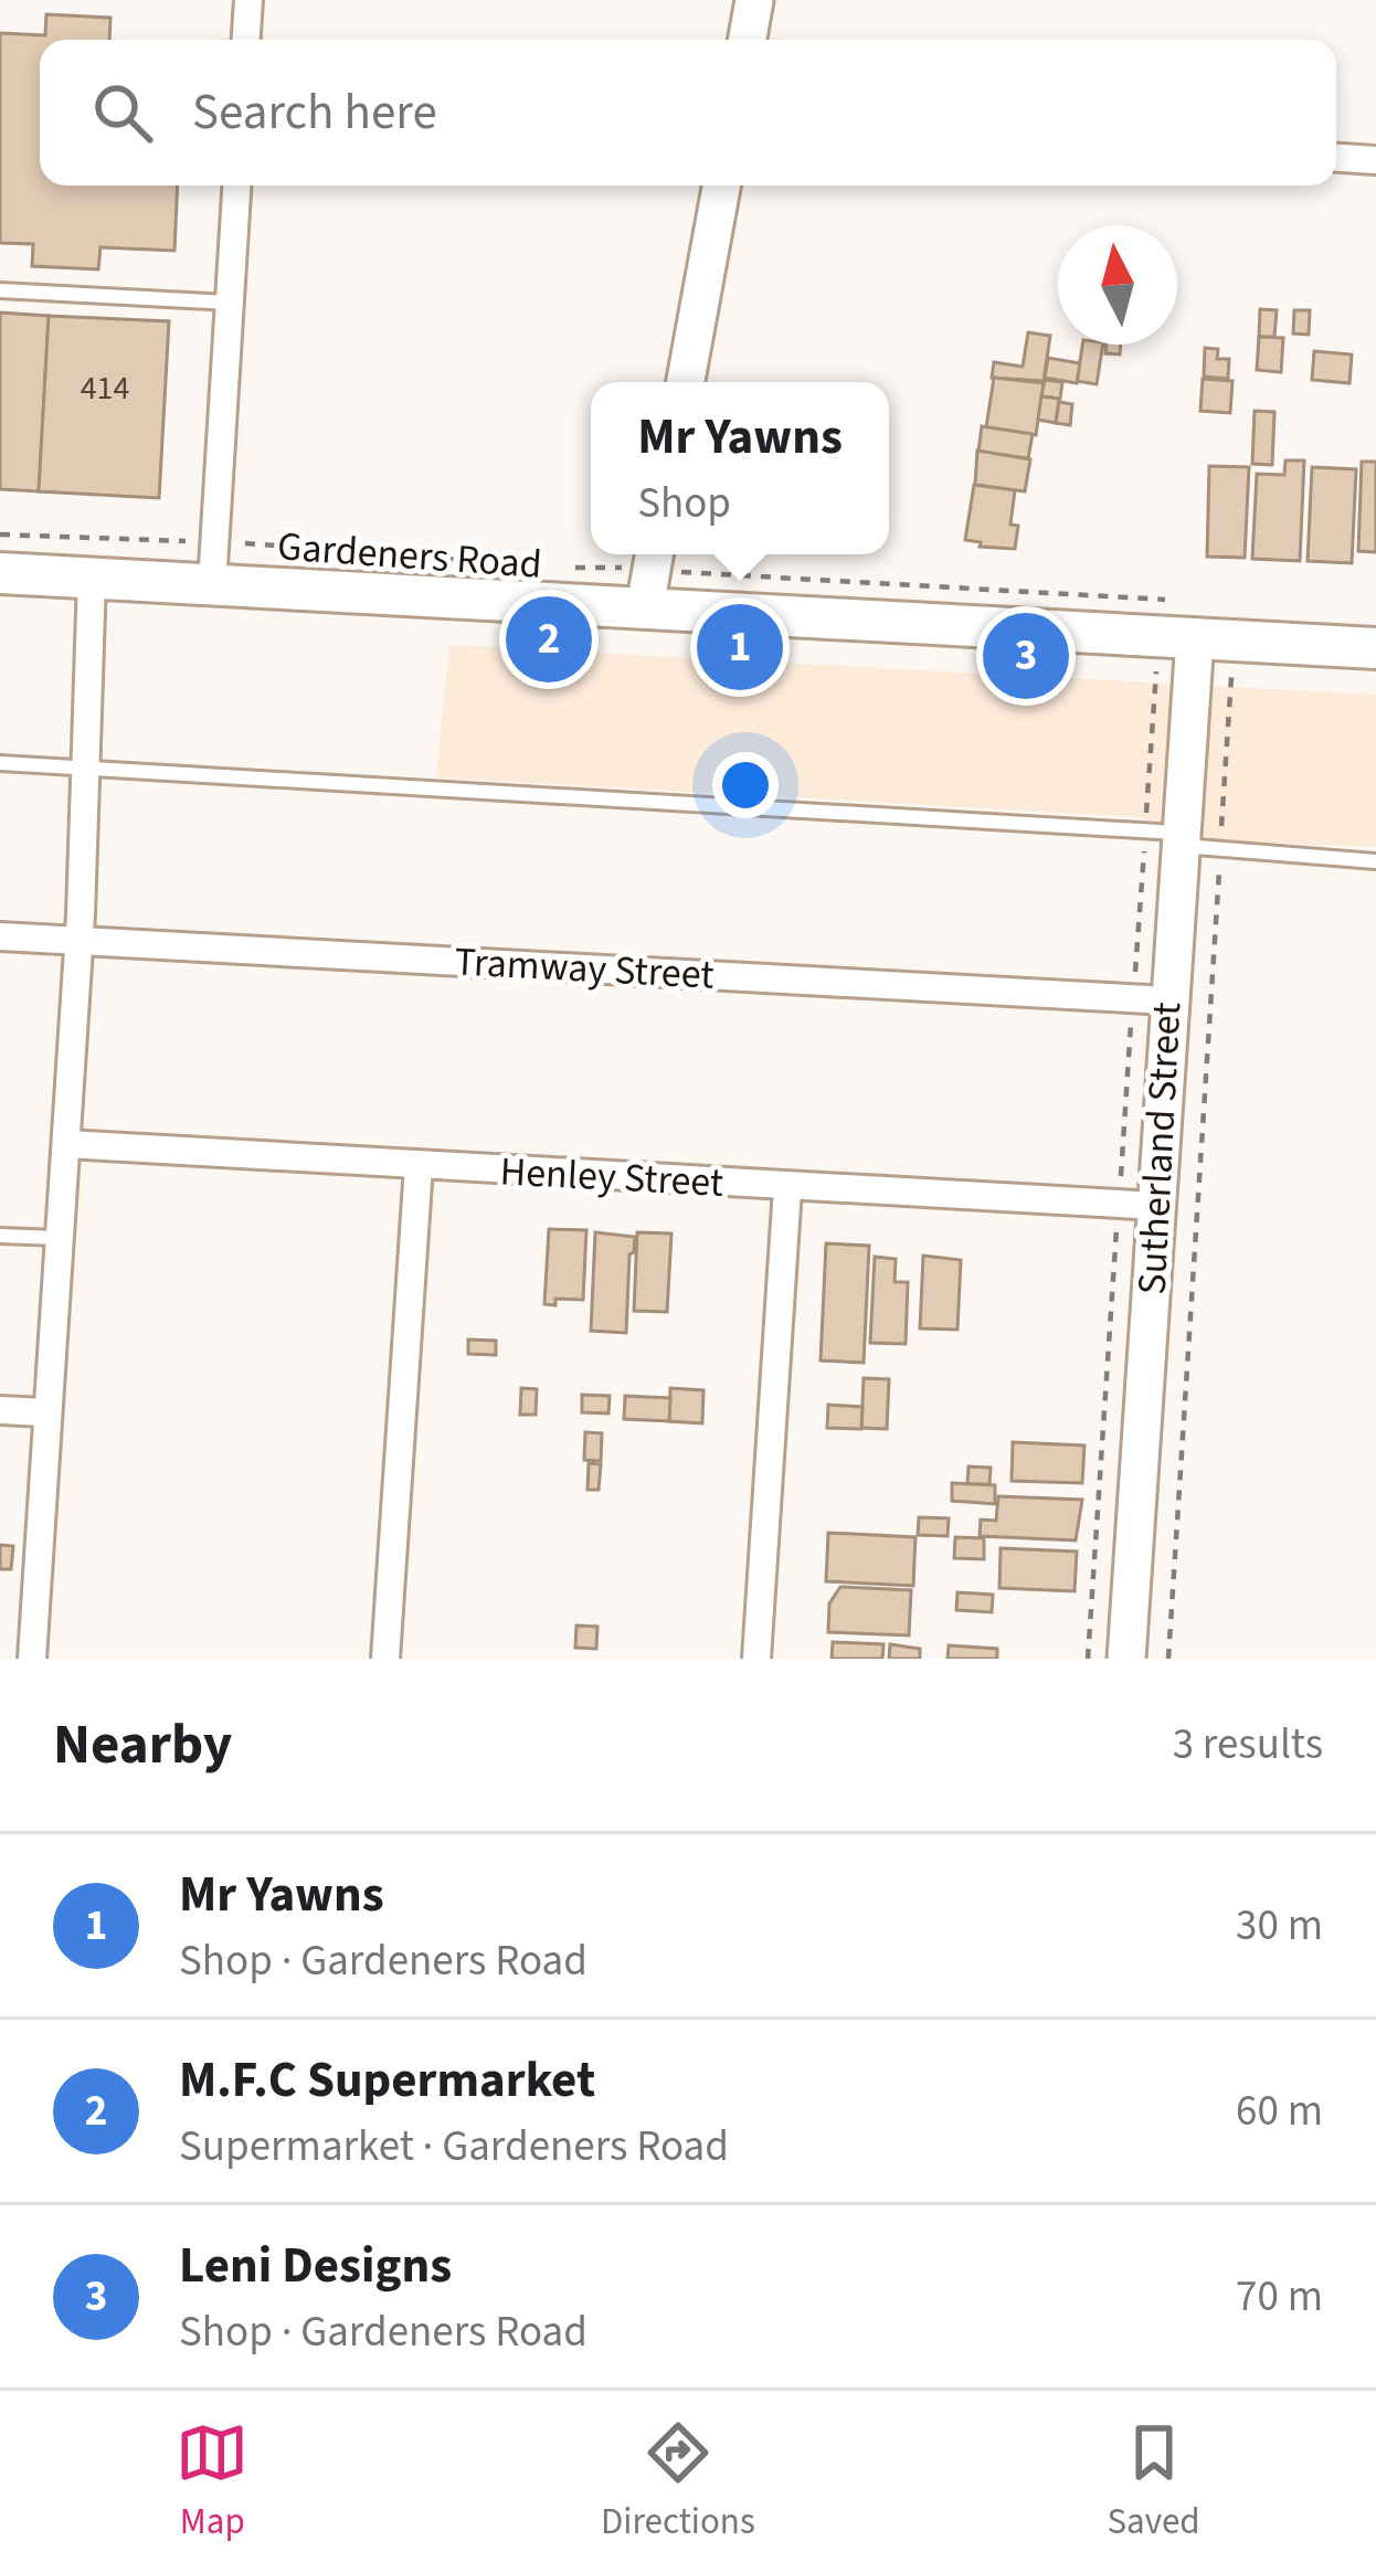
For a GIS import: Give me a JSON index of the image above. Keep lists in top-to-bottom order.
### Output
{
  "streets": {
    "main road": ["Gardeners Road"],
    "street": ["Tramway Street", "Sutherland Street", "Henley Street"]
  },
  "crossings": [
    ["Gardeners Road", "Sutherland Street"],
    ["Tramway Street", "Sutherland Street"],
    ["Sutherland Street", "Henley Street"]
  ],
  "house_numbers": ["414"],
  "north": "top",
  "page": {
    "search": "Search here",
    "popup": ["Mr Yawns", "Shop"],
    "pins": ["2", "1", "3"],
    "heading": ["Nearby", "3 results"],
    "list": [
      {
        "mark": "1",
        "name": "Mr Yawns",
        "note": "Shop · Gardeners Road",
        "value": "30 m"
      },
      {
        "mark": "2",
        "name": "M.F.C Supermarket",
        "note": "Supermarket · Gardeners Road",
        "value": "60 m"
      },
      {
        "mark": "3",
        "name": "Leni Designs",
        "note": "Shop · Gardeners Road",
        "value": "70 m"
      }
    ],
    "nav": ["Map", "Directions", "Saved"]
  }
}
